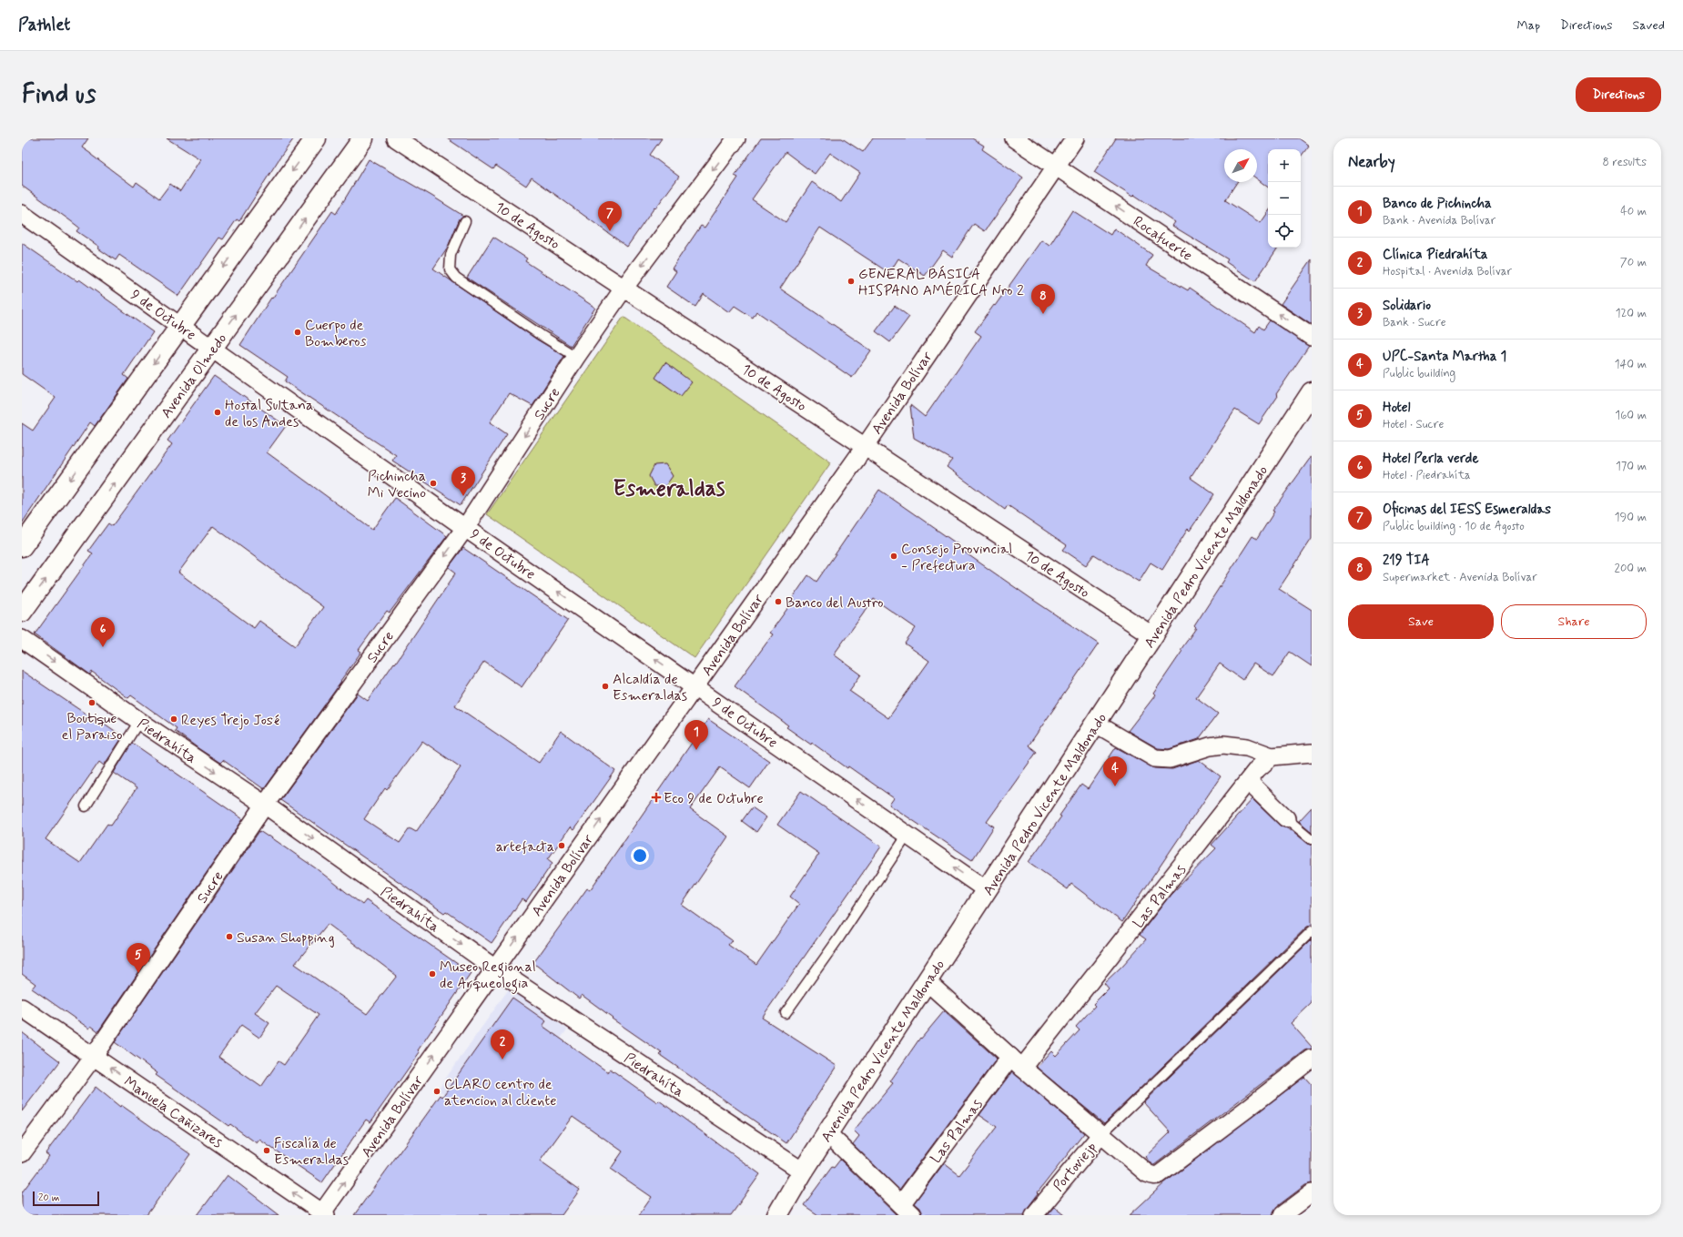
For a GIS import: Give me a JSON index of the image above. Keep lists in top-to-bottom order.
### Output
{
  "streets": {
    "street": [
      "10 de Agosto",
      "Rocafuerte",
      "9 de Octubre",
      "Avenida Olmedo",
      "Avenida Bolívar",
      "Sucre",
      "Avenida Pedro Vicente Maldonado",
      "Piedrahíta",
      "Las Palmas",
      "Manuela Cañizares",
      "Portoviejp"
    ]
  },
  "crossings": [
    ["10 de Agosto", "Avenida Bolívar"],
    ["10 de Agosto", "Sucre"],
    ["10 de Agosto", "Avenida Pedro Vicente Maldonado"],
    ["Rocafuerte", "Avenida Bolívar"],
    ["9 de Octubre", "Avenida Olmedo"],
    ["9 de Octubre", "Avenida Bolívar"],
    ["9 de Octubre", "Sucre"],
    ["9 de Octubre", "Avenida Pedro Vicente Maldonado"],
    ["Avenida Bolívar", "Piedrahíta"],
    ["Avenida Bolívar", "Manuela Cañizares"],
    ["Sucre", "Piedrahíta"],
    ["Sucre", "Manuela Cañizares"],
    ["Avenida Pedro Vicente Maldonado", "Piedrahíta"]
  ],
  "one_way": [
    "Rocafuerte",
    "9 de Octubre",
    "Avenida Bolívar",
    "Sucre",
    "Piedrahíta",
    "Manuela Cañizares"
  ],
  "districts": ["Esmeraldas"],
  "places": {
    "other": [
      "GENERAL BÁSICA HISPANO AMÉRICA Nro 2",
      "Cuerpo de Bomberos",
      "Hostal Sultana de los Andes",
      "Pichincha Mi Vecino",
      "Consejo Provincial - Prefectura",
      "Banco del Austro",
      "Alcaldía de Esmeraldas",
      "Boutique el Paraiso",
      "Reyes Trejo José",
      "artefacta",
      "Susan Shopping",
      "Museo Regional de Arqueologia",
      "CLARO centro de atencion al cliente",
      "Fiscalía de Esmeraldas"
    ],
    "health": ["Eco 9 de Octubre"]
  },
  "scale_bar": "20 m",
  "north": "top right",
  "page": {
    "header": "Pathlet",
    "nav": ["Map", "Directions", "Saved"],
    "buttons": [
      "Directions",
      ["Save", "Share"]
    ],
    "title": "Find us",
    "heading": ["Nearby", "8 results"],
    "map_buttons": ["+", "−"],
    "list": [
      {
        "mark": "1",
        "name": "Banco de Pichincha",
        "note": "Bank · Avenida Bolívar",
        "value": "40 m"
      },
      {
        "mark": "2",
        "name": "Clínica Piedrahíta",
        "note": "Hospital · Avenida Bolívar",
        "value": "70 m"
      },
      {
        "mark": "3",
        "name": "Solidario",
        "note": "Bank · Sucre",
        "value": "120 m"
      },
      {
        "mark": "4",
        "name": "UPC-Santa Martha 1",
        "note": "Public building",
        "value": "140 m"
      },
      {
        "mark": "5",
        "name": "Hotel",
        "note": "Hotel · Sucre",
        "value": "160 m"
      },
      {
        "mark": "6",
        "name": "Hotel Perla verde",
        "note": "Hotel · Piedrahíta",
        "value": "170 m"
      },
      {
        "mark": "7",
        "name": "Oficinas del IESS Esmeraldas",
        "note": "Public building · 10 de Agosto",
        "value": "190 m"
      },
      {
        "mark": "8",
        "name": "219 TIA",
        "note": "Supermarket · Avenida Bolívar",
        "value": "200 m"
      }
    ],
    "pins": [
      "7",
      "8",
      "3",
      "6",
      "1",
      "4",
      "5",
      "2"
    ],
    "scale": "20 m"
  }
}
